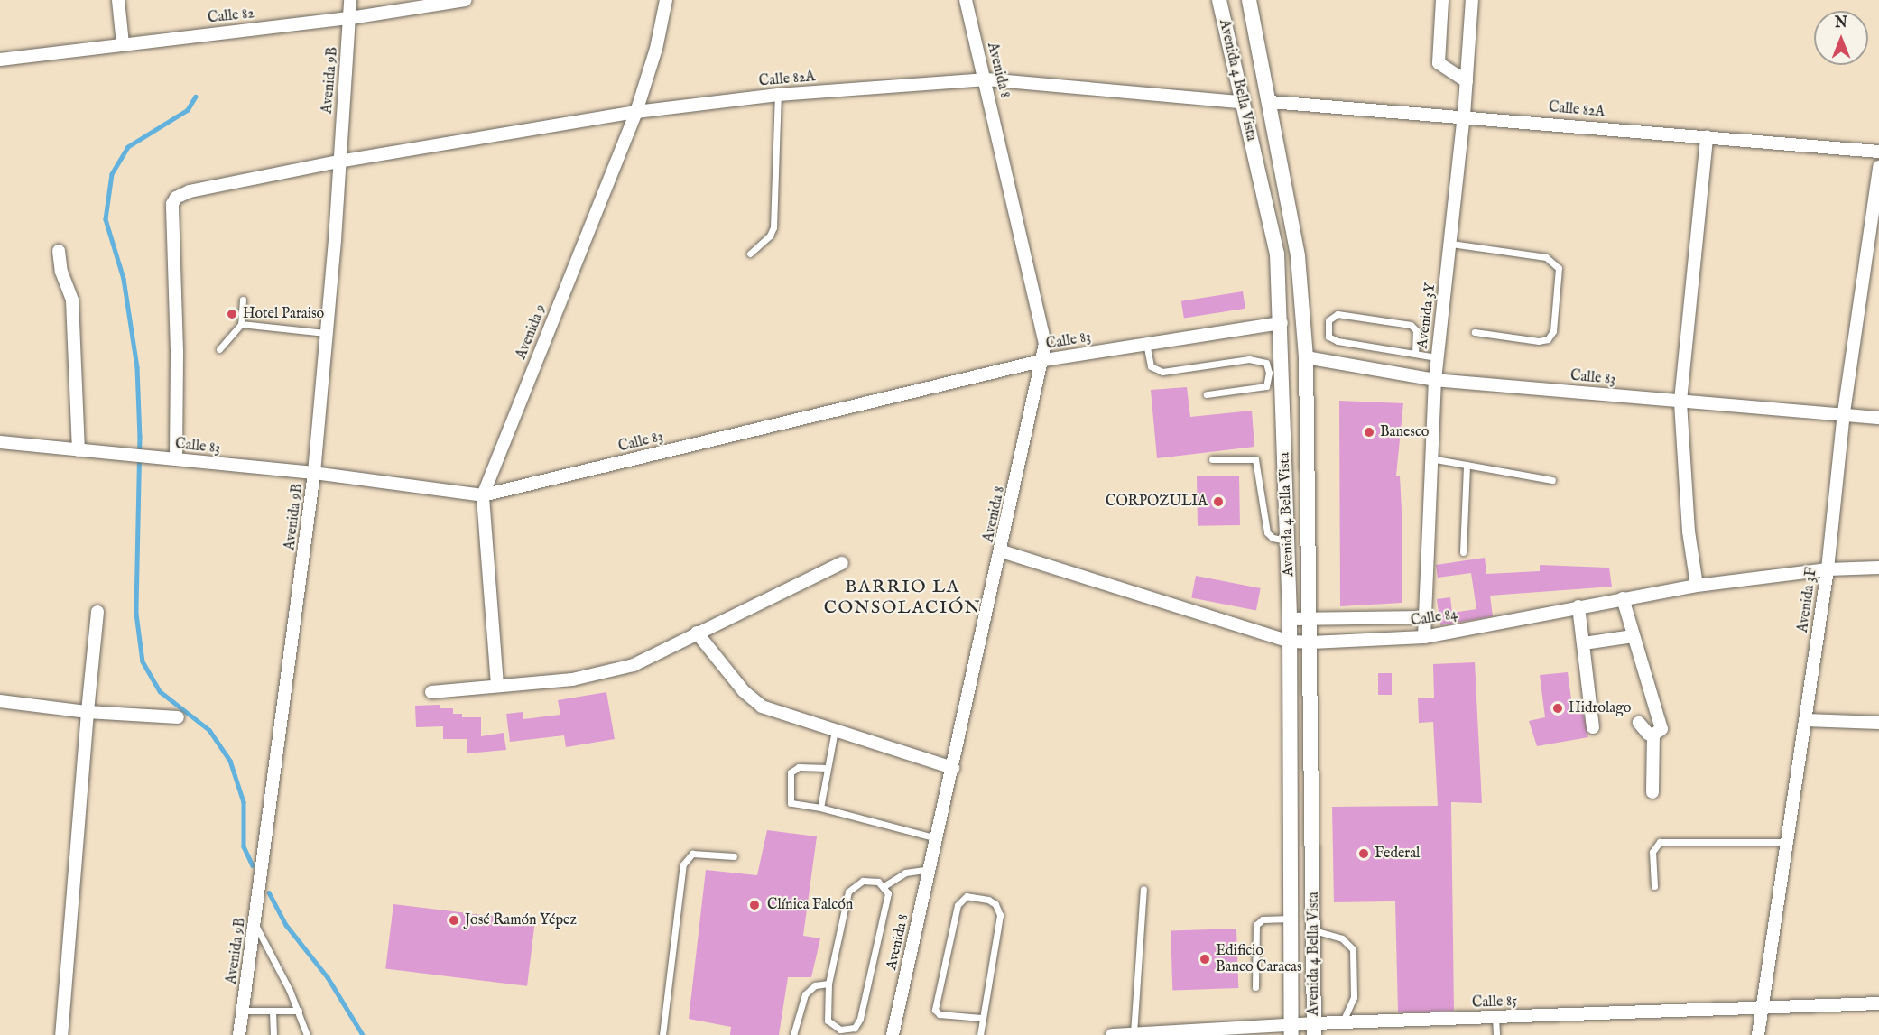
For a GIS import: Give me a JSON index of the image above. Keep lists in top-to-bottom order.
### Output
{
  "streets": {
    "street": [
      "Calle 82",
      "Avenida 8",
      "Calle 82A",
      "Avenida 9B",
      "Avenida 4 Bella Vista",
      "Avenida 3Y",
      "Avenida 9",
      "Calle 83",
      "Avenida 3F",
      "Calle 84",
      "Calle 85"
    ]
  },
  "crossings": [
    ["Calle 82", "Avenida 9B"],
    ["Avenida 8", "Calle 82A"],
    ["Avenida 8", "Calle 83"],
    ["Avenida 8", "Calle 84"],
    ["Calle 82A", "Avenida 9B"],
    ["Calle 82A", "Avenida 4 Bella Vista"],
    ["Calle 82A", "Avenida 3Y"],
    ["Calle 82A", "Avenida 9"],
    ["Calle 82A", "Calle 83"],
    ["Avenida 9B", "Calle 83"],
    ["Avenida 4 Bella Vista", "Calle 83"],
    ["Avenida 4 Bella Vista", "Calle 84"],
    ["Avenida 4 Bella Vista", "Calle 85"],
    ["Avenida 3Y", "Calle 83"],
    ["Avenida 3Y", "Calle 84"],
    ["Avenida 9", "Calle 83"],
    ["Calle 83", "Avenida 3F"],
    ["Avenida 3F", "Calle 84"],
    ["Avenida 3F", "Calle 85"]
  ],
  "districts": ["BARRIO LA CONSOLACIÓN"],
  "places": [
    "Hotel Paraiso",
    "Banesco",
    "CORPOZULIA",
    "Hidrolago",
    "Federal",
    "Clínica Falcón",
    "José Ramón Yépez",
    "Edificio Banco Caracas"
  ],
  "north": "top"
}
